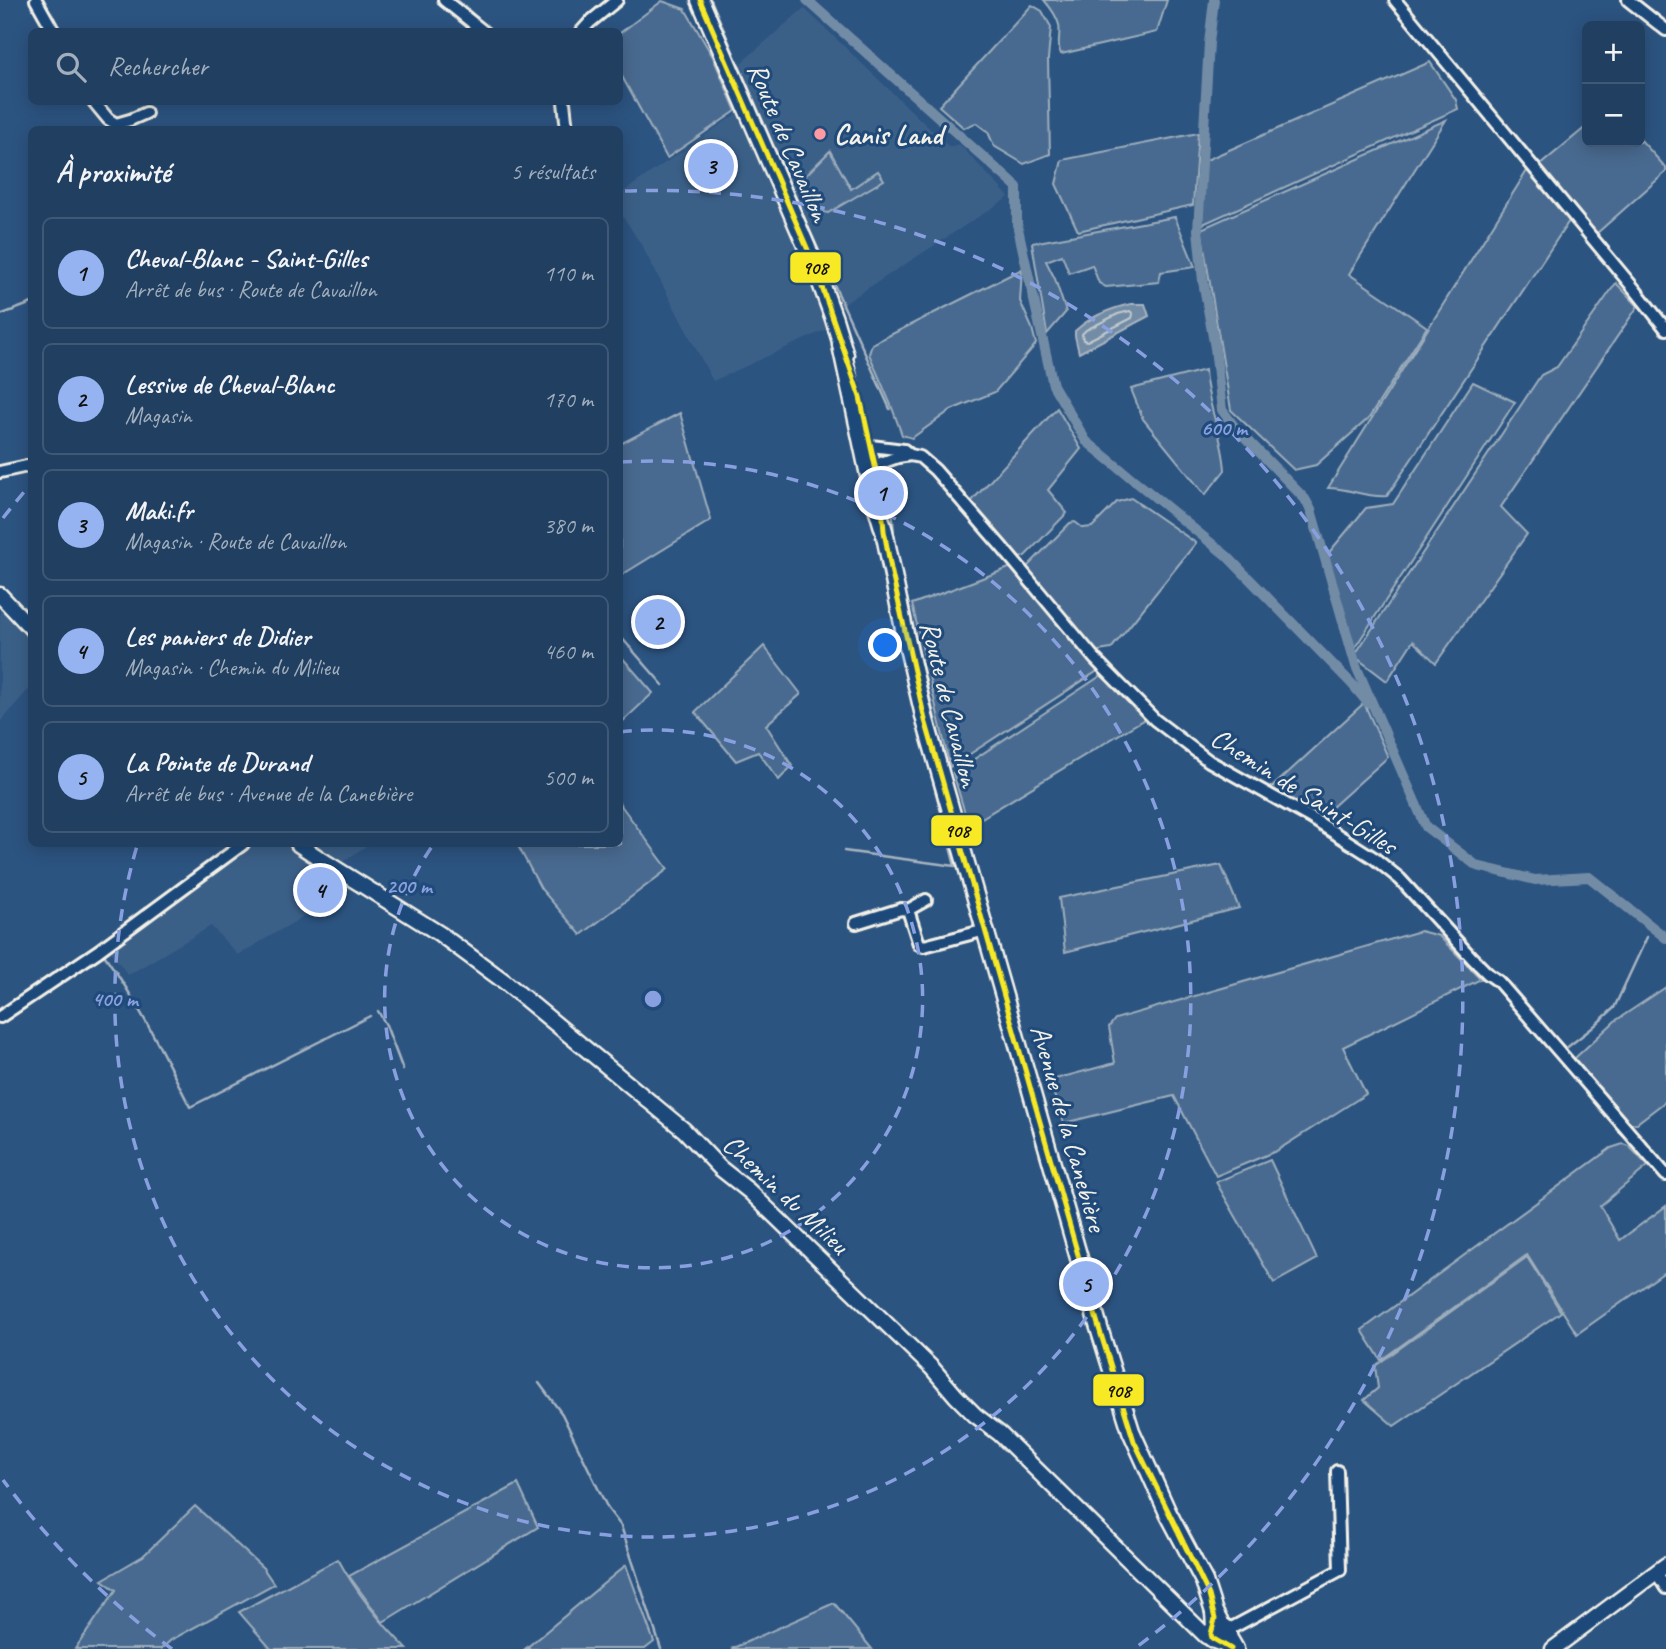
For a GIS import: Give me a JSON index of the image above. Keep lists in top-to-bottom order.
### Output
{
  "streets": {
    "main road": ["Route de Cavaillon", "Avenue de la Canebière"],
    "street": ["Chemin de Saint-Gilles", "Chemin du Milieu"]
  },
  "crossings": [
    ["Route de Cavaillon", "Avenue de la Canebière"],
    ["Avenue de la Canebière", "Chemin du Milieu"]
  ],
  "places": ["Canis Land"],
  "lines": ["transit line 908"],
  "page": {
    "map_buttons": ["+", "−"],
    "search": "Rechercher",
    "heading": ["À proximité", "5 résultats"],
    "pins": [
      "3",
      "1",
      "2",
      "4",
      "5"
    ],
    "list": [
      {
        "mark": "1",
        "name": "Cheval-Blanc - Saint-Gilles",
        "note": "Arrêt de bus · Route de Cavaillon",
        "value": "110 m"
      },
      {
        "mark": "2",
        "name": "Lessive de Cheval-Blanc",
        "note": "Magasin",
        "value": "170 m"
      },
      {
        "mark": "3",
        "name": "Maki.fr",
        "note": "Magasin · Route de Cavaillon",
        "value": "380 m"
      },
      {
        "mark": "4",
        "name": "Les paniers de Didier",
        "note": "Magasin · Chemin du Milieu",
        "value": "460 m"
      },
      {
        "mark": "5",
        "name": "La Pointe de Durand",
        "note": "Arrêt de bus · Avenue de la Canebière",
        "value": "500 m"
      }
    ]
  },
  "rings": ["600 m", "200 m", "400 m"]
}
